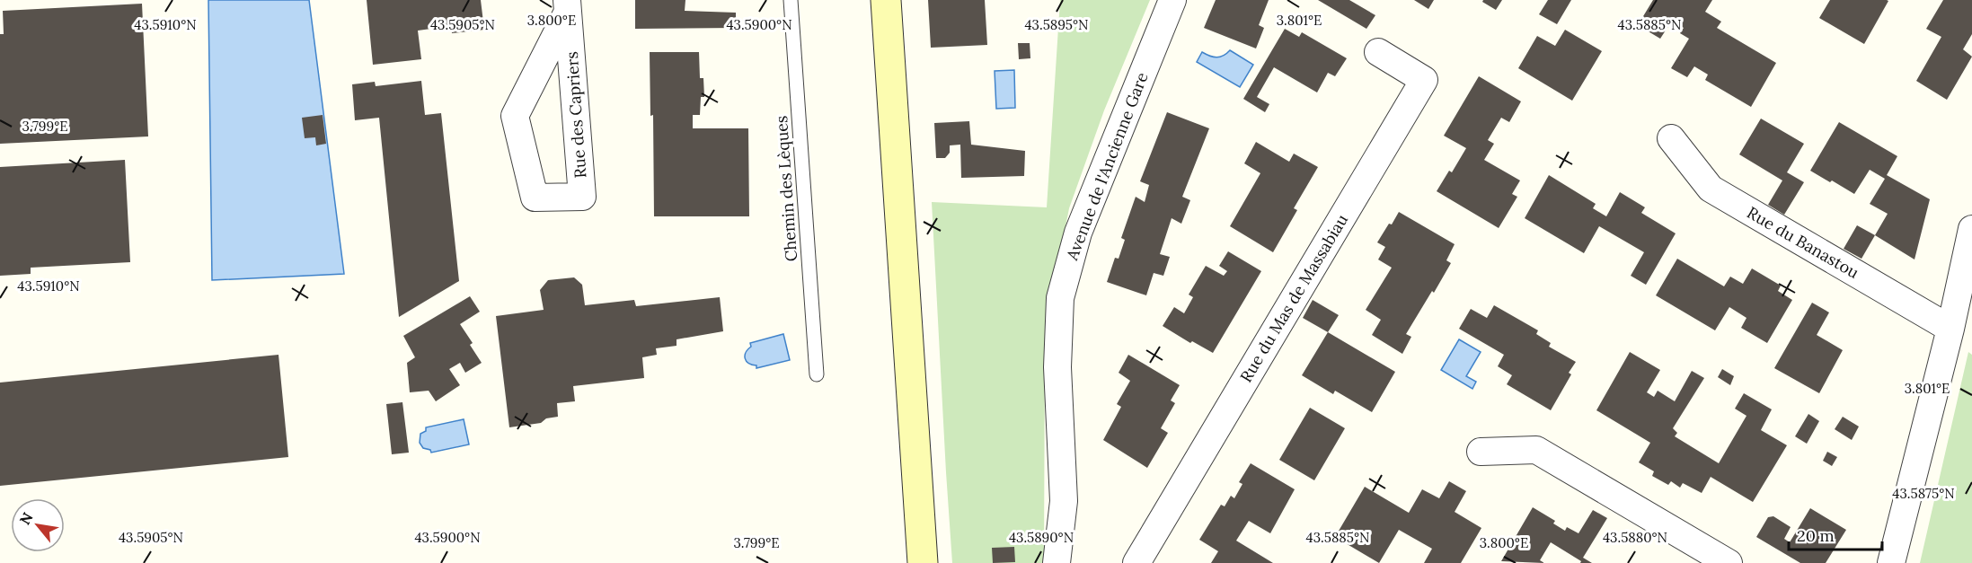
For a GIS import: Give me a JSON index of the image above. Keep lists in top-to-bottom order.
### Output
{
  "streets": {
    "street": [
      "Rue des Capriers",
      "Avenue de l'Ancienne Gare",
      "Rue du Banastou",
      "Rue du Mas de Massabiau"
    ],
    "lane": ["Chemin des Lèques"]
  },
  "scale_bar": "20 m",
  "north": "top left",
  "coordinates": [
    "3.800°E",
    "3.801°E",
    "43.5910°N",
    "43.5900°N",
    "43.5905°N",
    "43.5895°N",
    "43.5885°N",
    "3.799°E",
    "43.5875°N",
    "43.5890°N",
    "43.5880°N"
  ]
}
